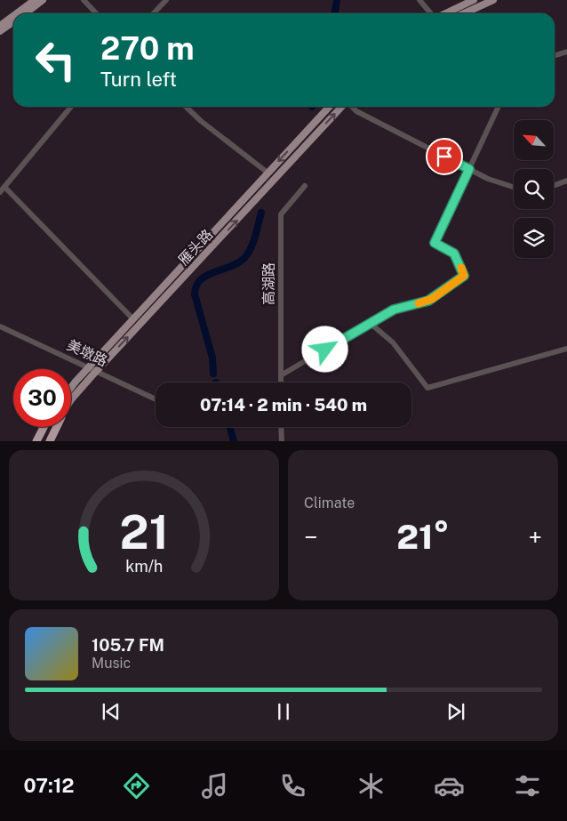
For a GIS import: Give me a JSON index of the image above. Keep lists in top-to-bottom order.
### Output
{
  "streets": {
    "main road": ["雁头路"],
    "street": ["高湖路", "美墩路"]
  },
  "crossings": [
    ["雁头路", "美墩路"]
  ],
  "north": "top left",
  "page": {
    "turn": ["270 m", "Turn left"],
    "limit": "30",
    "trip": "07:14 · 2 min · 540 m",
    "tile": "Climate",
    "heat": ["−", "21°", "+"],
    "song": ["105.7 FM", "Music"],
    "tabs": "07:12",
    "gauge": ["21", "km/h"]
  }
}
